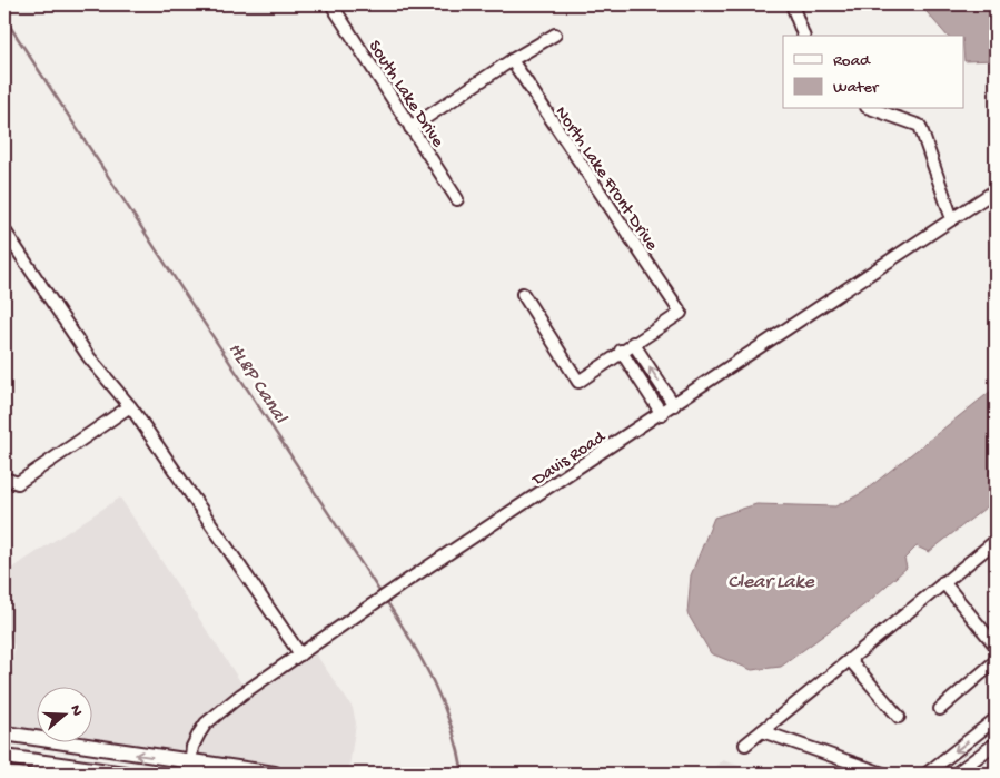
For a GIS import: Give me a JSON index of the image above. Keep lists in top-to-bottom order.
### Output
{
  "streets": {
    "street": ["South Lake Drive", "North Lake Front Drive", "Davis Road"]
  },
  "water": ["HL&P Canal", "Clear Lake"],
  "legend": ["Road", "Water"],
  "north": "right"
}
